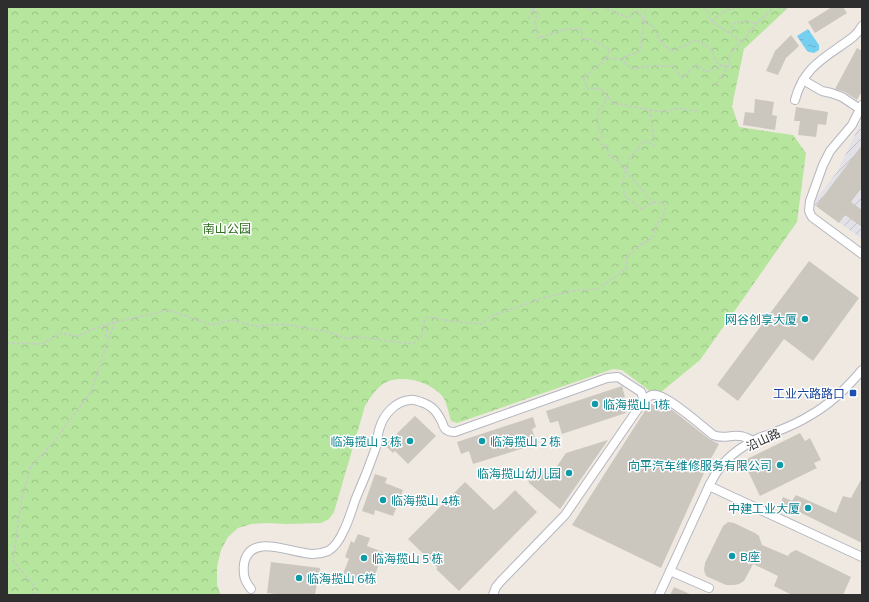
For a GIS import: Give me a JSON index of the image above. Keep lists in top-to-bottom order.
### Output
{
  "streets": {
    "street": ["沿山路"]
  },
  "parks": ["南山公园"],
  "places": {
    "other": [
      "网谷创享大厦",
      "临海揽山 1栋",
      "临海揽山 3 栋",
      "临海揽山 2 栋",
      "向平汽车维修服务有限公司",
      "临海揽山幼儿园",
      "临海揽山 4栋",
      "中建工业大厦",
      "B座",
      "临海揽山 5 栋",
      "临海揽山 6栋"
    ],
    "transit": ["工业六路路口"]
  }
}
